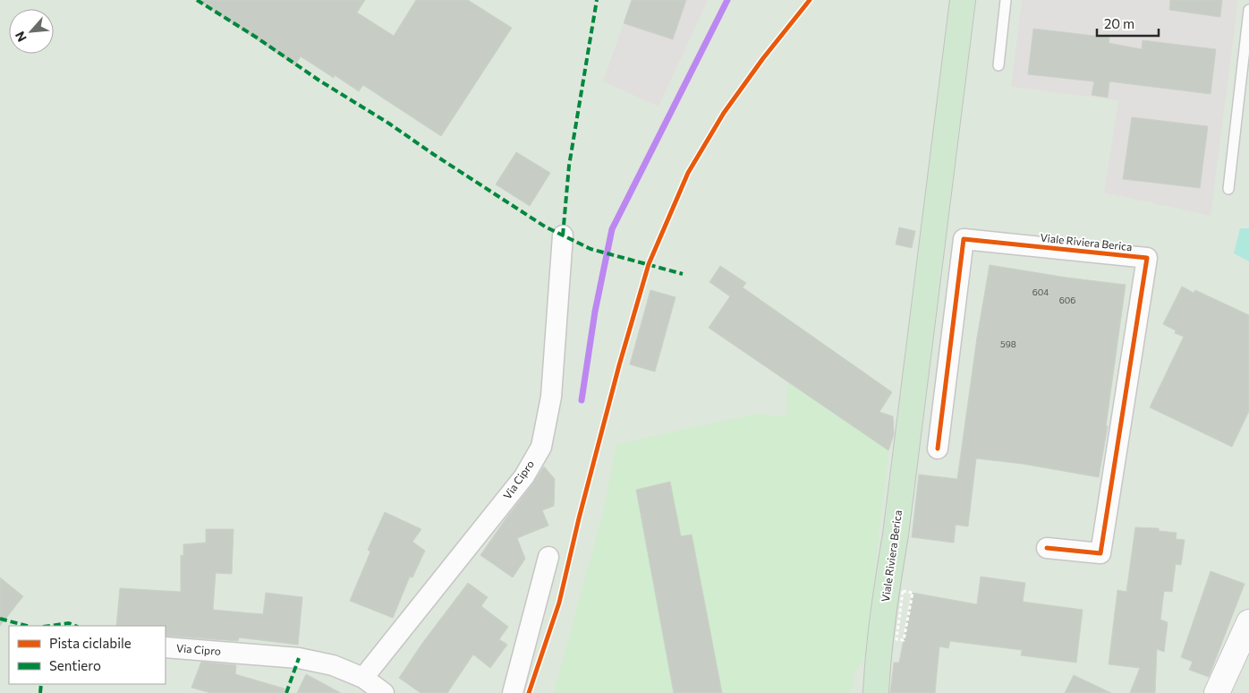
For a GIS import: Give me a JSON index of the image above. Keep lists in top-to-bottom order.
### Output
{
  "streets": {
    "main road": ["Viale Riviera Berica"],
    "street": ["Via Cipro"]
  },
  "house_numbers": ["604", "606", "598"],
  "legend": ["Pista ciclabile", "Sentiero"],
  "scale_bar": "20 m",
  "north": "bottom left"
}
